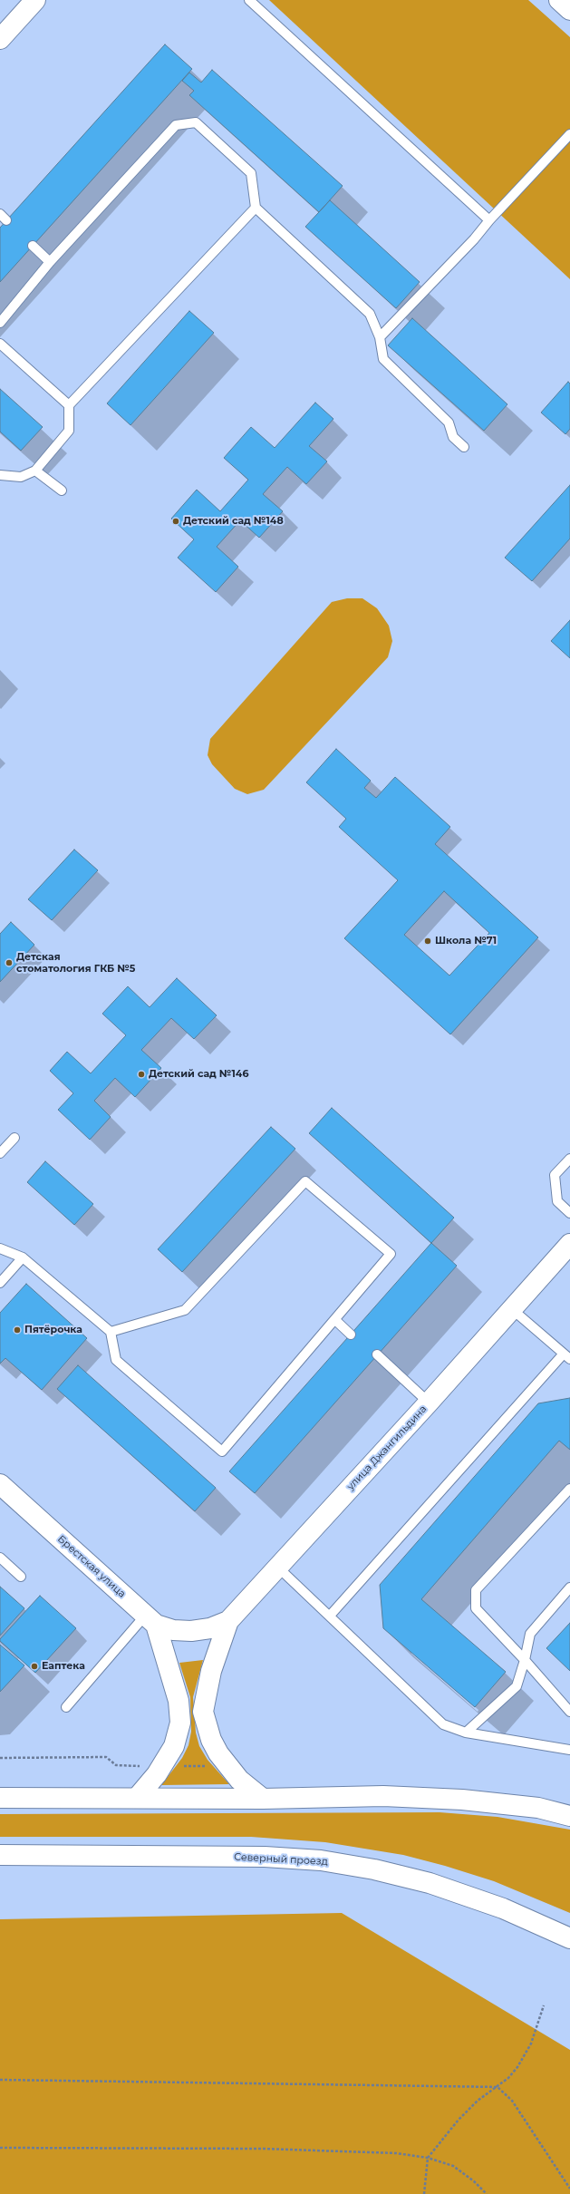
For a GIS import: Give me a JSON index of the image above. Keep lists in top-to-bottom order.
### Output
{
  "streets": {
    "main road": ["улица Джангильдина", "Брестская улица", "Северный проезд"]
  },
  "crossings": [
    ["улица Джангильдина", "Брестская улица"]
  ],
  "places": [
    "Детский сад №148",
    "Школа №71",
    "Детская стоматология ГКБ №5",
    "Детский сад №146",
    "Пятёрочка",
    "Еаптека"
  ]
}
